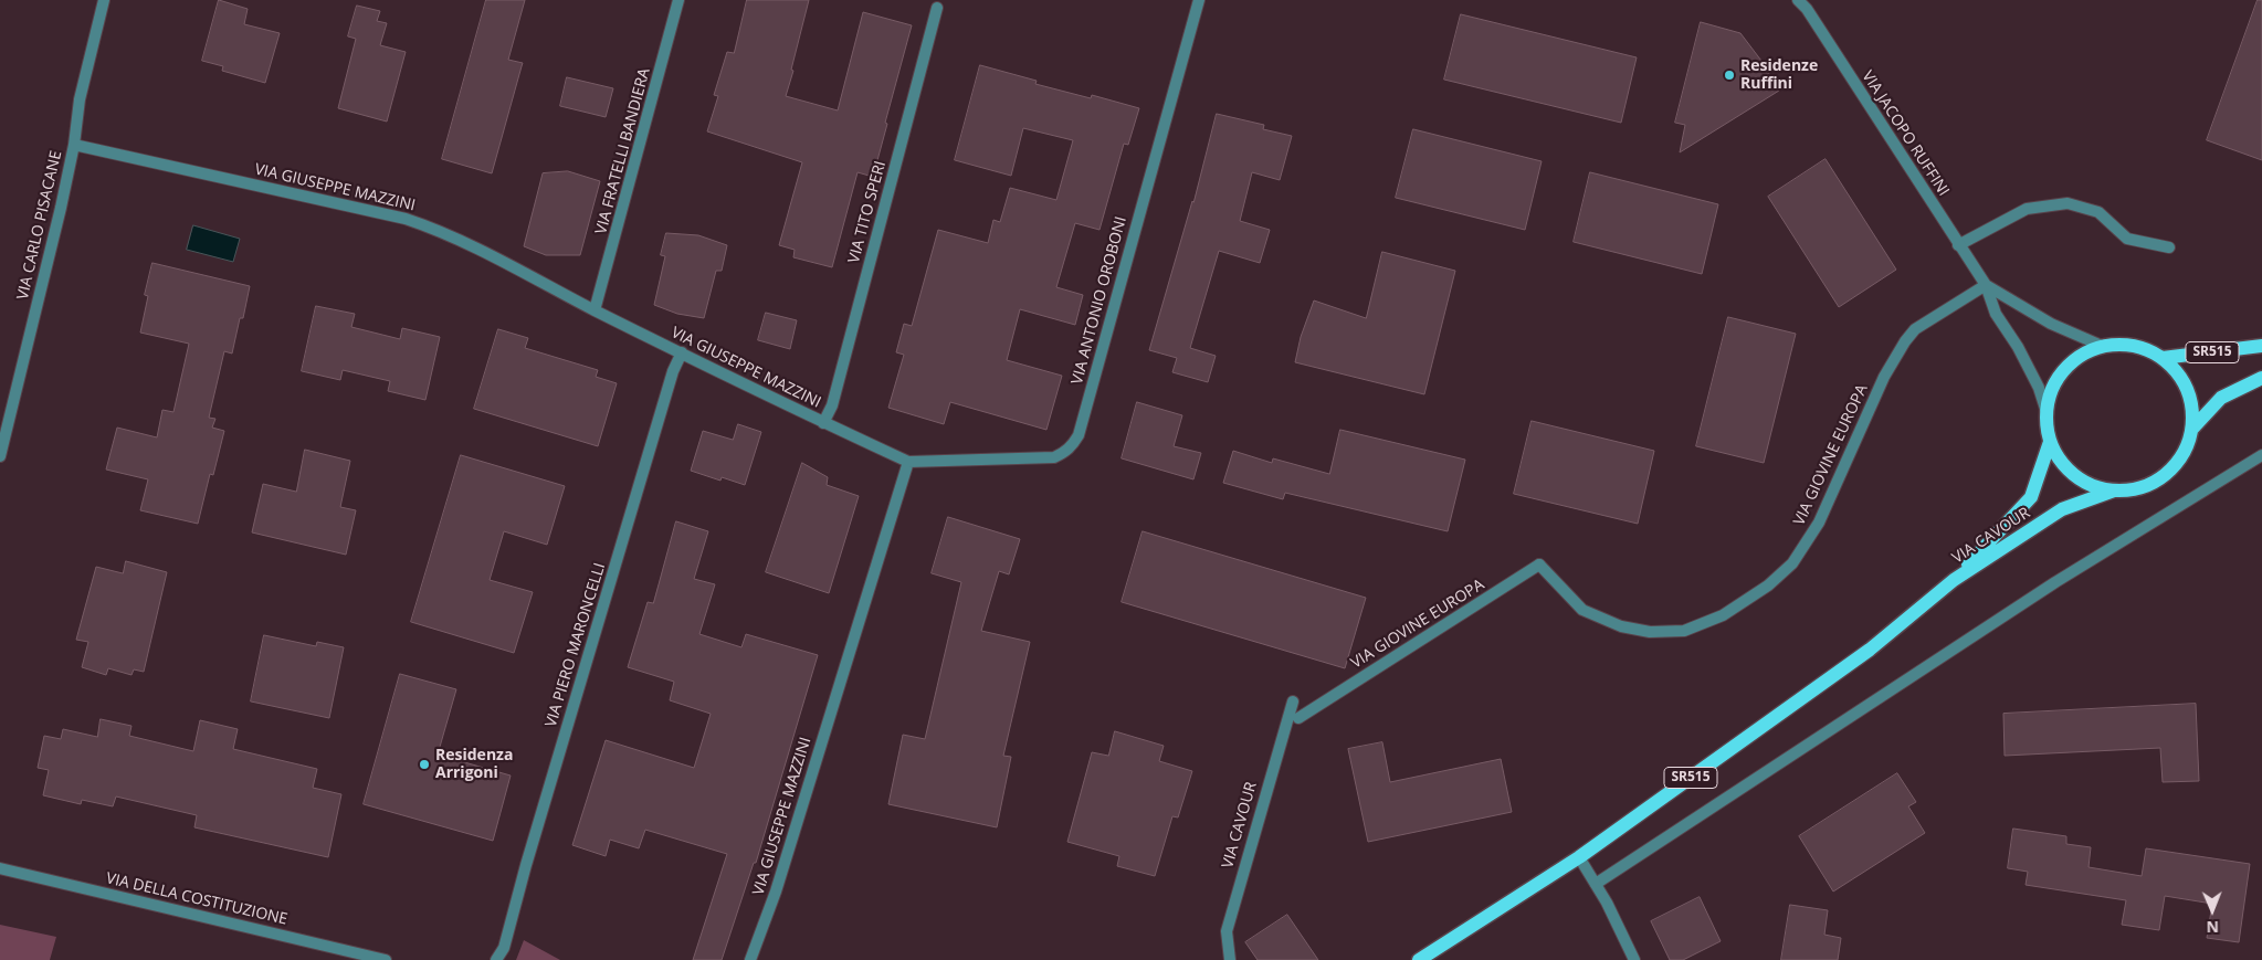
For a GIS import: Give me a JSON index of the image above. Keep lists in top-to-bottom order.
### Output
{
  "streets": {
    "main road": ["SR515", "VIA CAVOUR"],
    "street": [
      "VIA JACOPO RUFFINI",
      "VIA FRATELLI BANDIERA",
      "VIA GIUSEPPE MAZZINI",
      "VIA TITO SPERI",
      "VIA CARLO PISACANE",
      "VIA ANTONIO OROBONI",
      "VIA GIOVINE EUROPA",
      "VIA PIERO MARONCELLI",
      "VIA DELLA COSTITUZIONE"
    ]
  },
  "crossings": [
    ["VIA JACOPO RUFFINI", "SR515"],
    ["VIA JACOPO RUFFINI", "VIA GIOVINE EUROPA"],
    ["VIA JACOPO RUFFINI", "VIA CAVOUR"],
    ["VIA FRATELLI BANDIERA", "VIA GIUSEPPE MAZZINI"],
    ["VIA GIUSEPPE MAZZINI", "VIA TITO SPERI"],
    ["VIA GIUSEPPE MAZZINI", "VIA CARLO PISACANE"],
    ["VIA GIUSEPPE MAZZINI", "VIA ANTONIO OROBONI"],
    ["VIA GIUSEPPE MAZZINI", "VIA PIERO MARONCELLI"],
    ["SR515", "VIA CAVOUR"]
  ],
  "places": ["Residenze Ruffini", "Residenza Arrigoni"],
  "north": "bottom"
}
